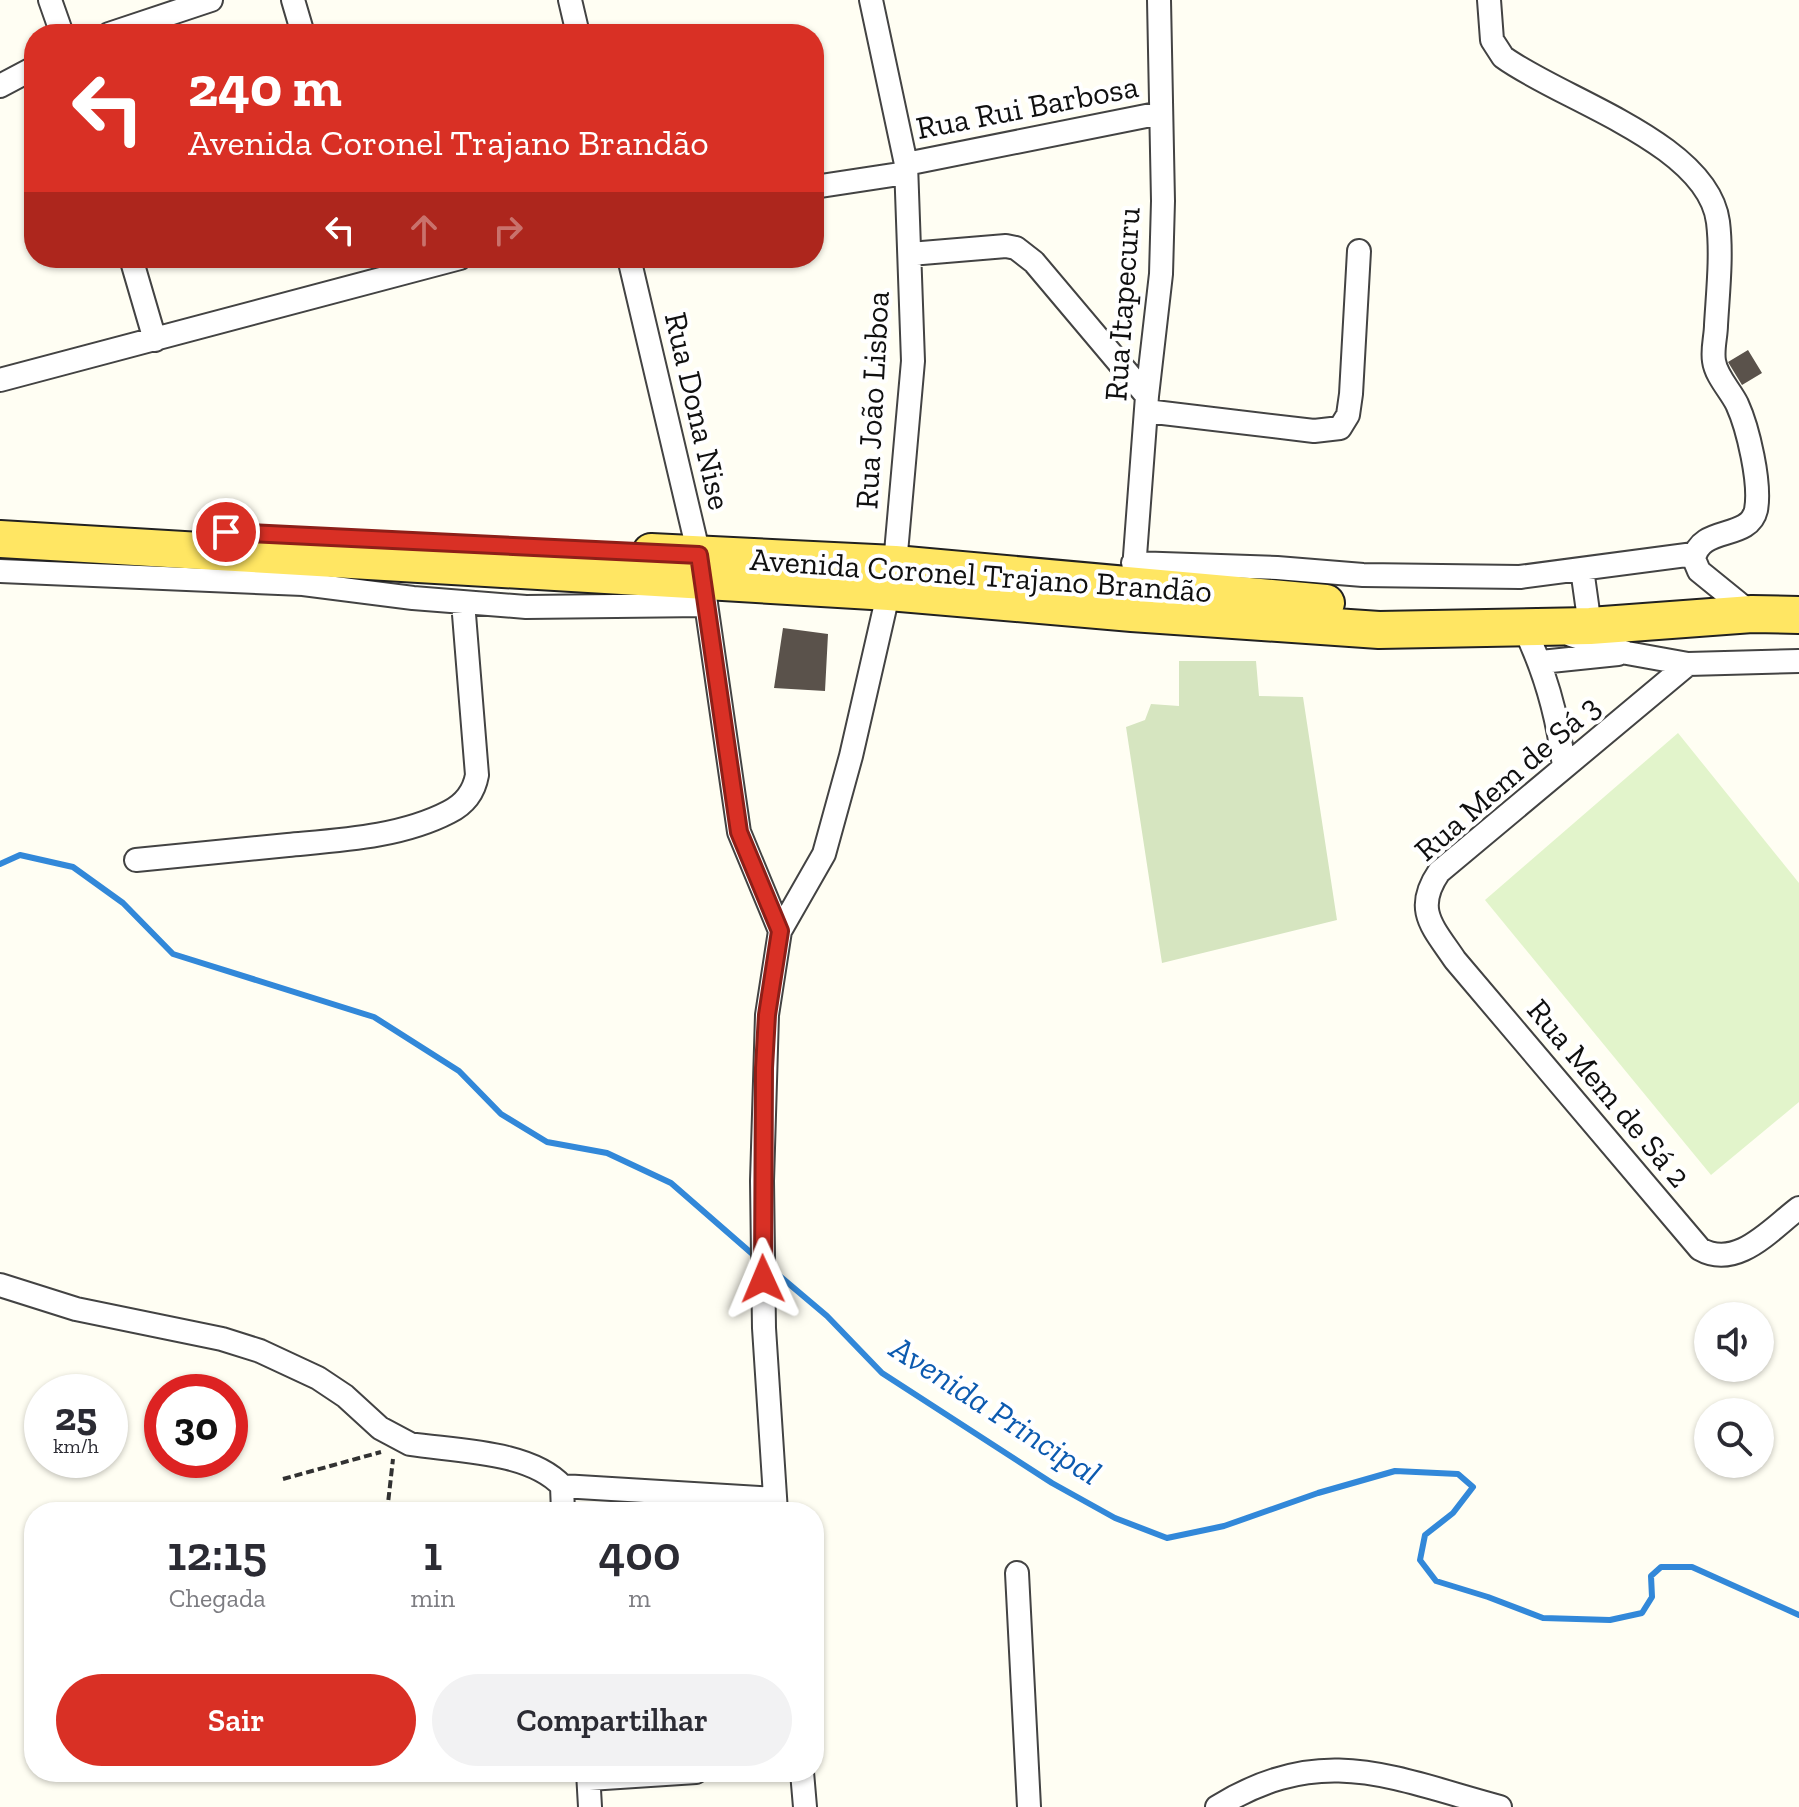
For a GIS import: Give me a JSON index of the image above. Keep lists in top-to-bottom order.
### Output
{
  "streets": {
    "main road": ["Avenida Coronel Trajano Brandão"],
    "street": [
      "Rua Rui Barbosa",
      "Rua Itapecuru",
      "Rua João Lisboa",
      "Rua Dona Nise",
      "Rua Mem de Sá 3",
      "Rua Mem de Sá 2"
    ]
  },
  "crossings": [
    ["Rua Rui Barbosa", "Rua Itapecuru"],
    ["Rua Rui Barbosa", "Rua João Lisboa"],
    ["Rua Itapecuru", "Avenida Coronel Trajano Brandão"],
    ["Rua João Lisboa", "Avenida Coronel Trajano Brandão"],
    ["Rua Dona Nise", "Avenida Coronel Trajano Brandão"],
    ["Rua Mem de Sá 3", "Rua Mem de Sá 2"]
  ],
  "water": ["Avenida Principal"],
  "page": {
    "turn": ["240 m", "Avenida Coronel Trajano Brandão"],
    "speed": "25 km/h",
    "limit": "30",
    "eta": [
      "12:15",
      "Chegada",
      "1",
      "min",
      "400",
      "m"
    ],
    "buttons": ["Sair", "Compartilhar"]
  }
}
